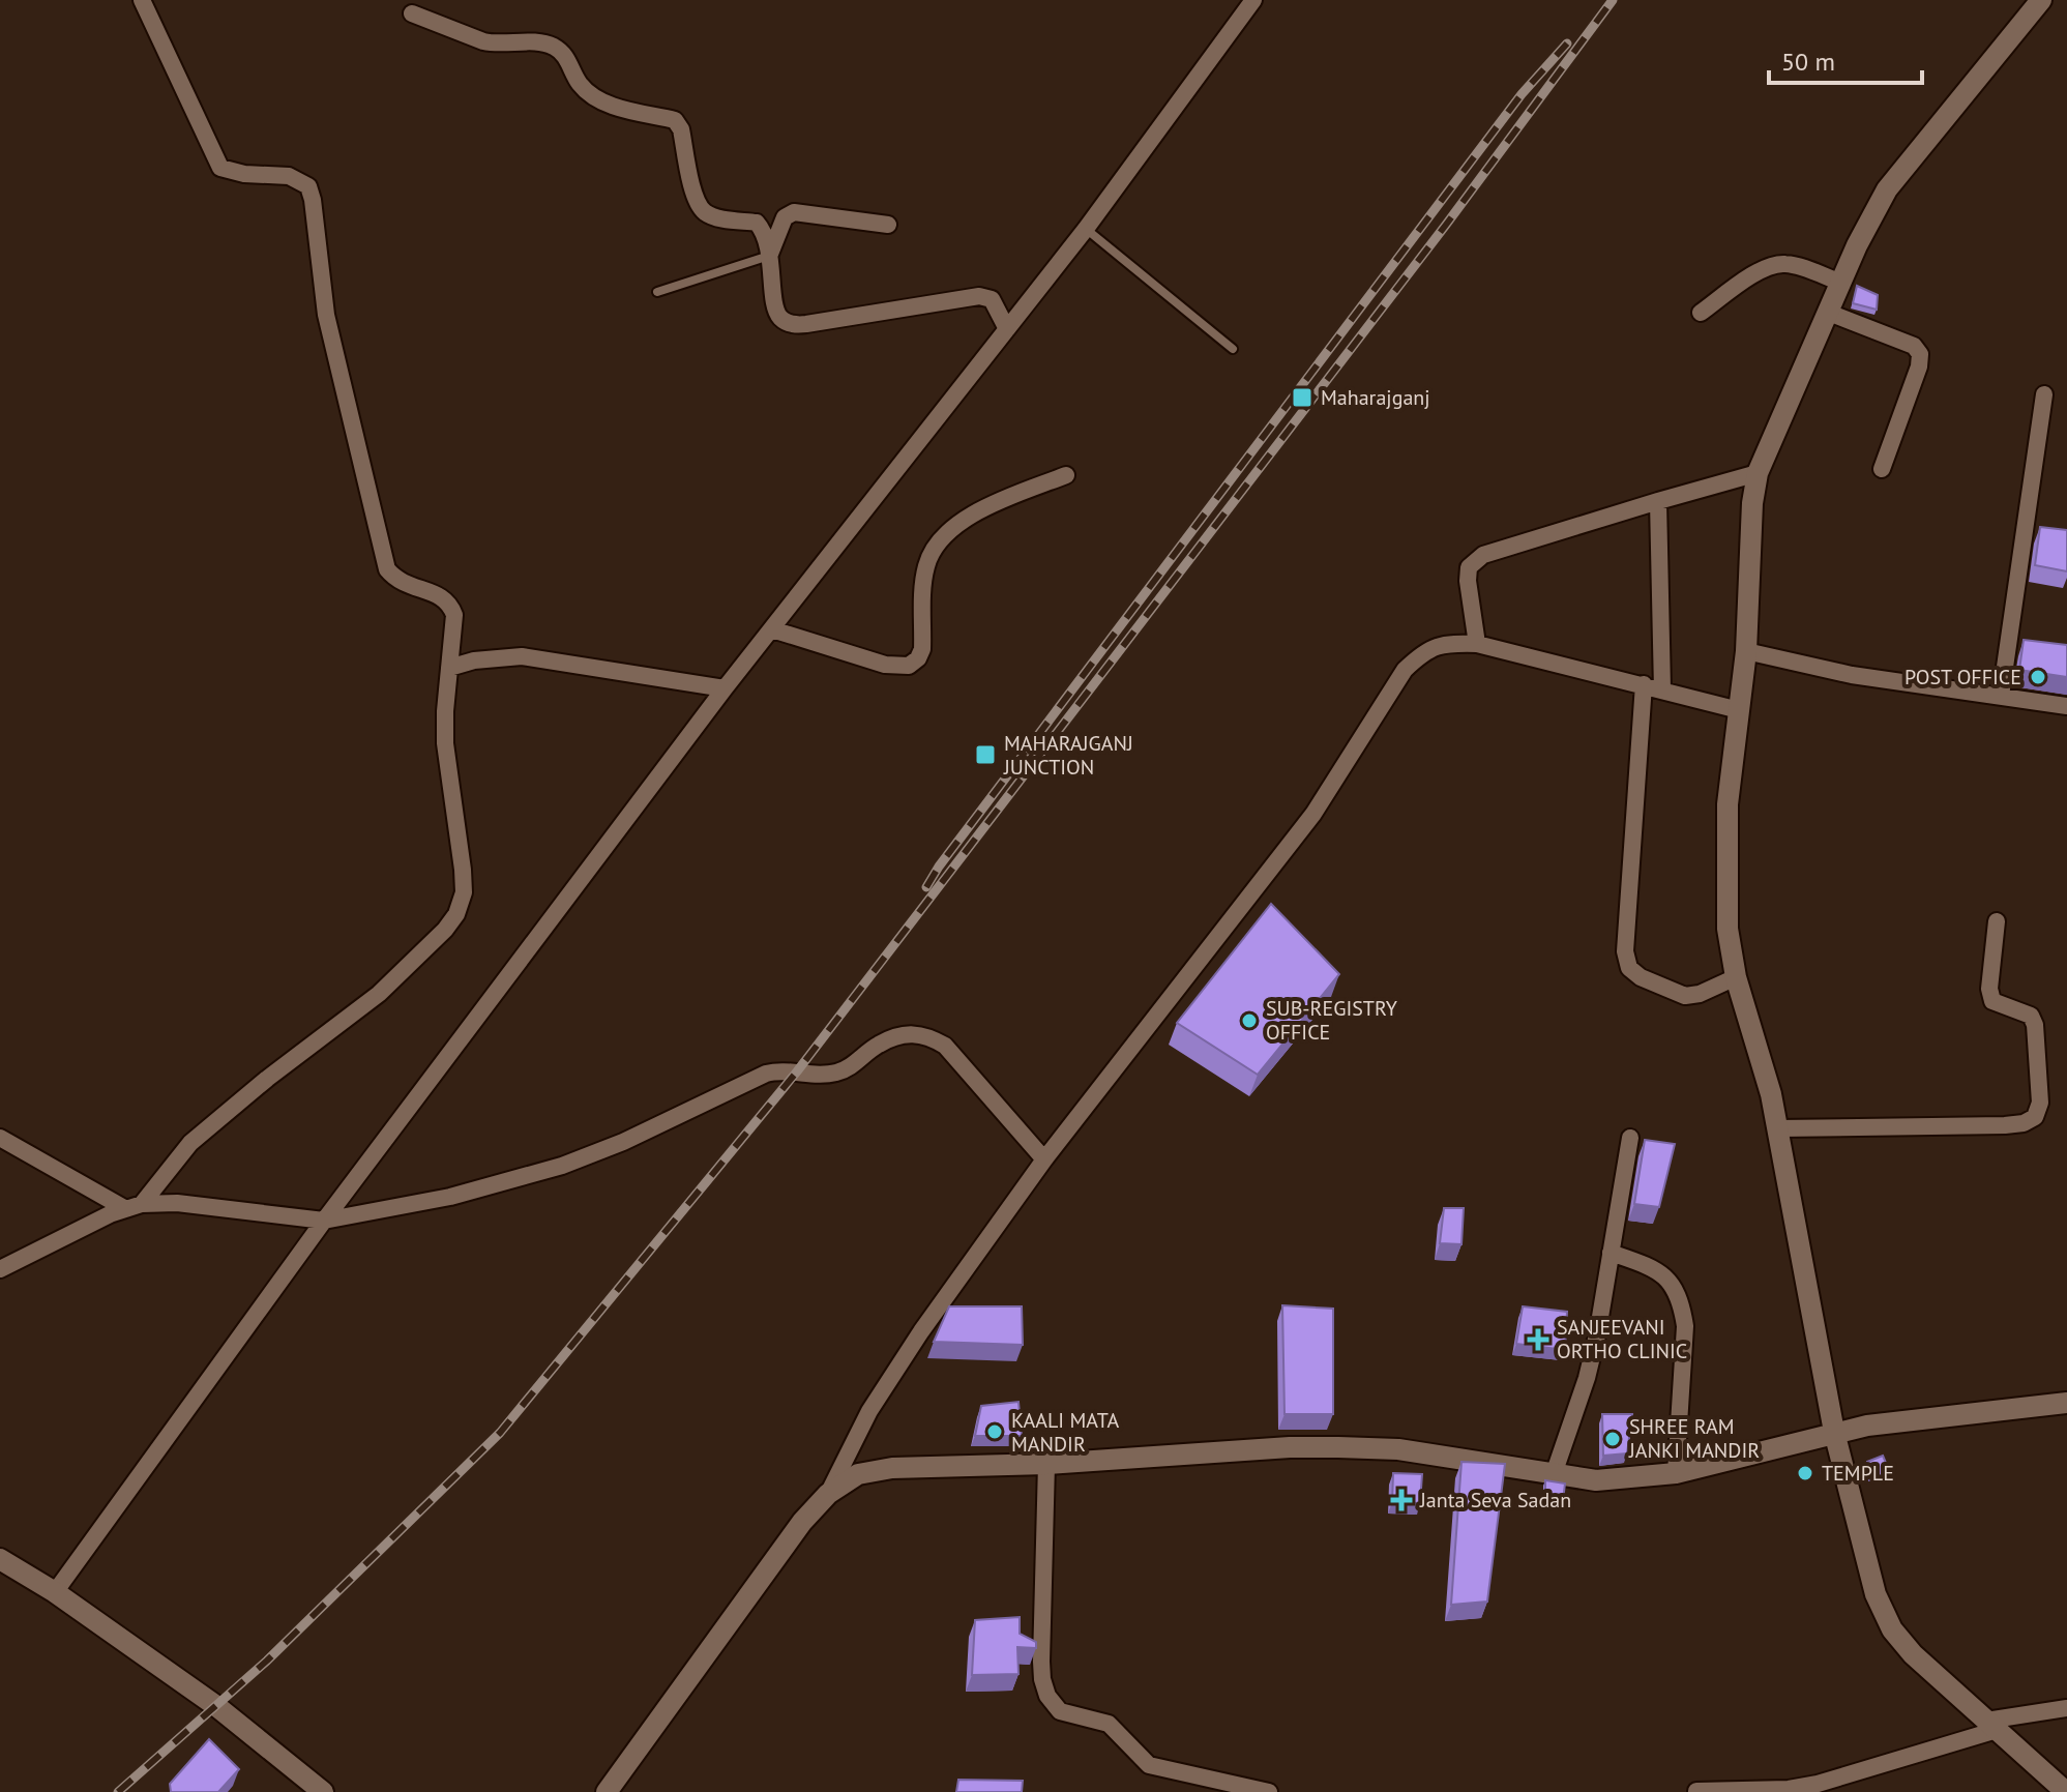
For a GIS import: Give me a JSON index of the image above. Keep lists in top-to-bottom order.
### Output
{
  "places": {
    "transit": ["Maharajganj", "MAHARAJGANJ JUNCTION"],
    "other": [
      "POST OFFICE",
      "SUB-REGISTRY OFFICE",
      "KAALI MATA MANDIR",
      "SHREE RAM JANKI MANDIR",
      "TEMPLE"
    ],
    "health": ["SANJEEVANI ORTHO CLINIC", "Janta Seva Sadan"]
  },
  "scale_bar": "50 m"
}
